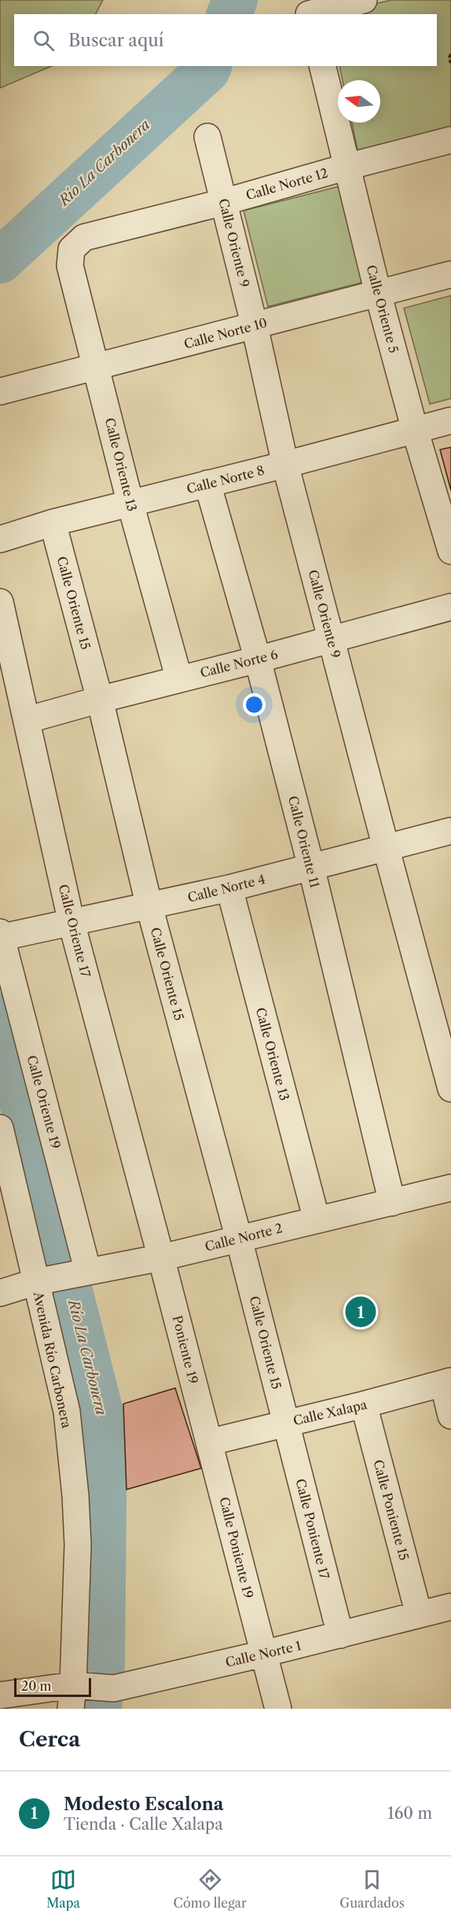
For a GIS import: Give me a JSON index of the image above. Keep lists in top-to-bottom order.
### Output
{
  "streets": {
    "street": [
      "Calle Norte 12",
      "Calle Oriente 9",
      "Calle Oriente 5",
      "Calle Norte 10",
      "Calle Oriente 13",
      "Calle Norte 8",
      "Calle Oriente 15",
      "Calle Norte 6",
      "Calle Oriente 11",
      "Calle Norte 4",
      "Calle Oriente 17",
      "Calle Oriente 19",
      "Calle Norte 2",
      "Poniente 19",
      "Avenida Río Carbonera",
      "Calle Xalapa",
      "Calle Poniente 15",
      "Calle Poniente 17",
      "Calle Poniente 19",
      "Calle Norte 1"
    ]
  },
  "crossings": [
    ["Calle Norte 12", "Calle Oriente 9"],
    ["Calle Norte 12", "Calle Oriente 5"],
    ["Calle Norte 12", "Calle Oriente 13"],
    ["Calle Oriente 9", "Calle Norte 10"],
    ["Calle Oriente 9", "Calle Norte 8"],
    ["Calle Oriente 9", "Calle Norte 6"],
    ["Calle Oriente 9", "Calle Norte 4"],
    ["Calle Oriente 5", "Calle Norte 10"],
    ["Calle Oriente 5", "Calle Norte 8"],
    ["Calle Norte 10", "Calle Oriente 13"],
    ["Calle Oriente 13", "Calle Norte 8"],
    ["Calle Oriente 13", "Calle Norte 6"],
    ["Calle Oriente 13", "Calle Norte 4"],
    ["Calle Oriente 13", "Calle Norte 2"],
    ["Calle Norte 8", "Calle Oriente 15"],
    ["Calle Norte 8", "Calle Oriente 11"],
    ["Calle Oriente 15", "Calle Norte 6"],
    ["Calle Oriente 15", "Calle Norte 4"],
    ["Calle Oriente 15", "Calle Norte 2"],
    ["Calle Oriente 15", "Calle Xalapa"],
    ["Calle Oriente 15", "Calle Poniente 17"],
    ["Calle Norte 6", "Calle Oriente 11"],
    ["Calle Norte 6", "Calle Oriente 17"],
    ["Calle Oriente 11", "Calle Norte 4"],
    ["Calle Oriente 11", "Calle Norte 2"],
    ["Calle Norte 4", "Calle Oriente 17"],
    ["Calle Norte 4", "Calle Oriente 19"],
    ["Calle Oriente 17", "Calle Norte 2"],
    ["Calle Oriente 17", "Poniente 19"],
    ["Calle Oriente 19", "Calle Norte 2"],
    ["Calle Norte 2", "Poniente 19"],
    ["Calle Norte 2", "Avenida Río Carbonera"],
    ["Poniente 19", "Calle Xalapa"],
    ["Poniente 19", "Calle Poniente 19"],
    ["Avenida Río Carbonera", "Calle Norte 1"],
    ["Calle Xalapa", "Calle Poniente 15"],
    ["Calle Xalapa", "Calle Poniente 17"],
    ["Calle Xalapa", "Calle Poniente 19"],
    ["Calle Poniente 15", "Calle Norte 1"],
    ["Calle Poniente 17", "Calle Norte 1"],
    ["Calle Poniente 19", "Calle Norte 1"]
  ],
  "water": ["Río La Carbonera"],
  "scale_bar": "20 m",
  "north": "left",
  "page": {
    "search": "Buscar aquí",
    "pins": "1",
    "scale": "20 m",
    "heading": "Cerca",
    "list": [
      {
        "mark": "1",
        "name": "Modesto Escalona",
        "note": "Tienda · Calle Xalapa",
        "value": "160 m"
      }
    ],
    "nav": ["Mapa", "Cómo llegar", "Guardados"]
  }
}
